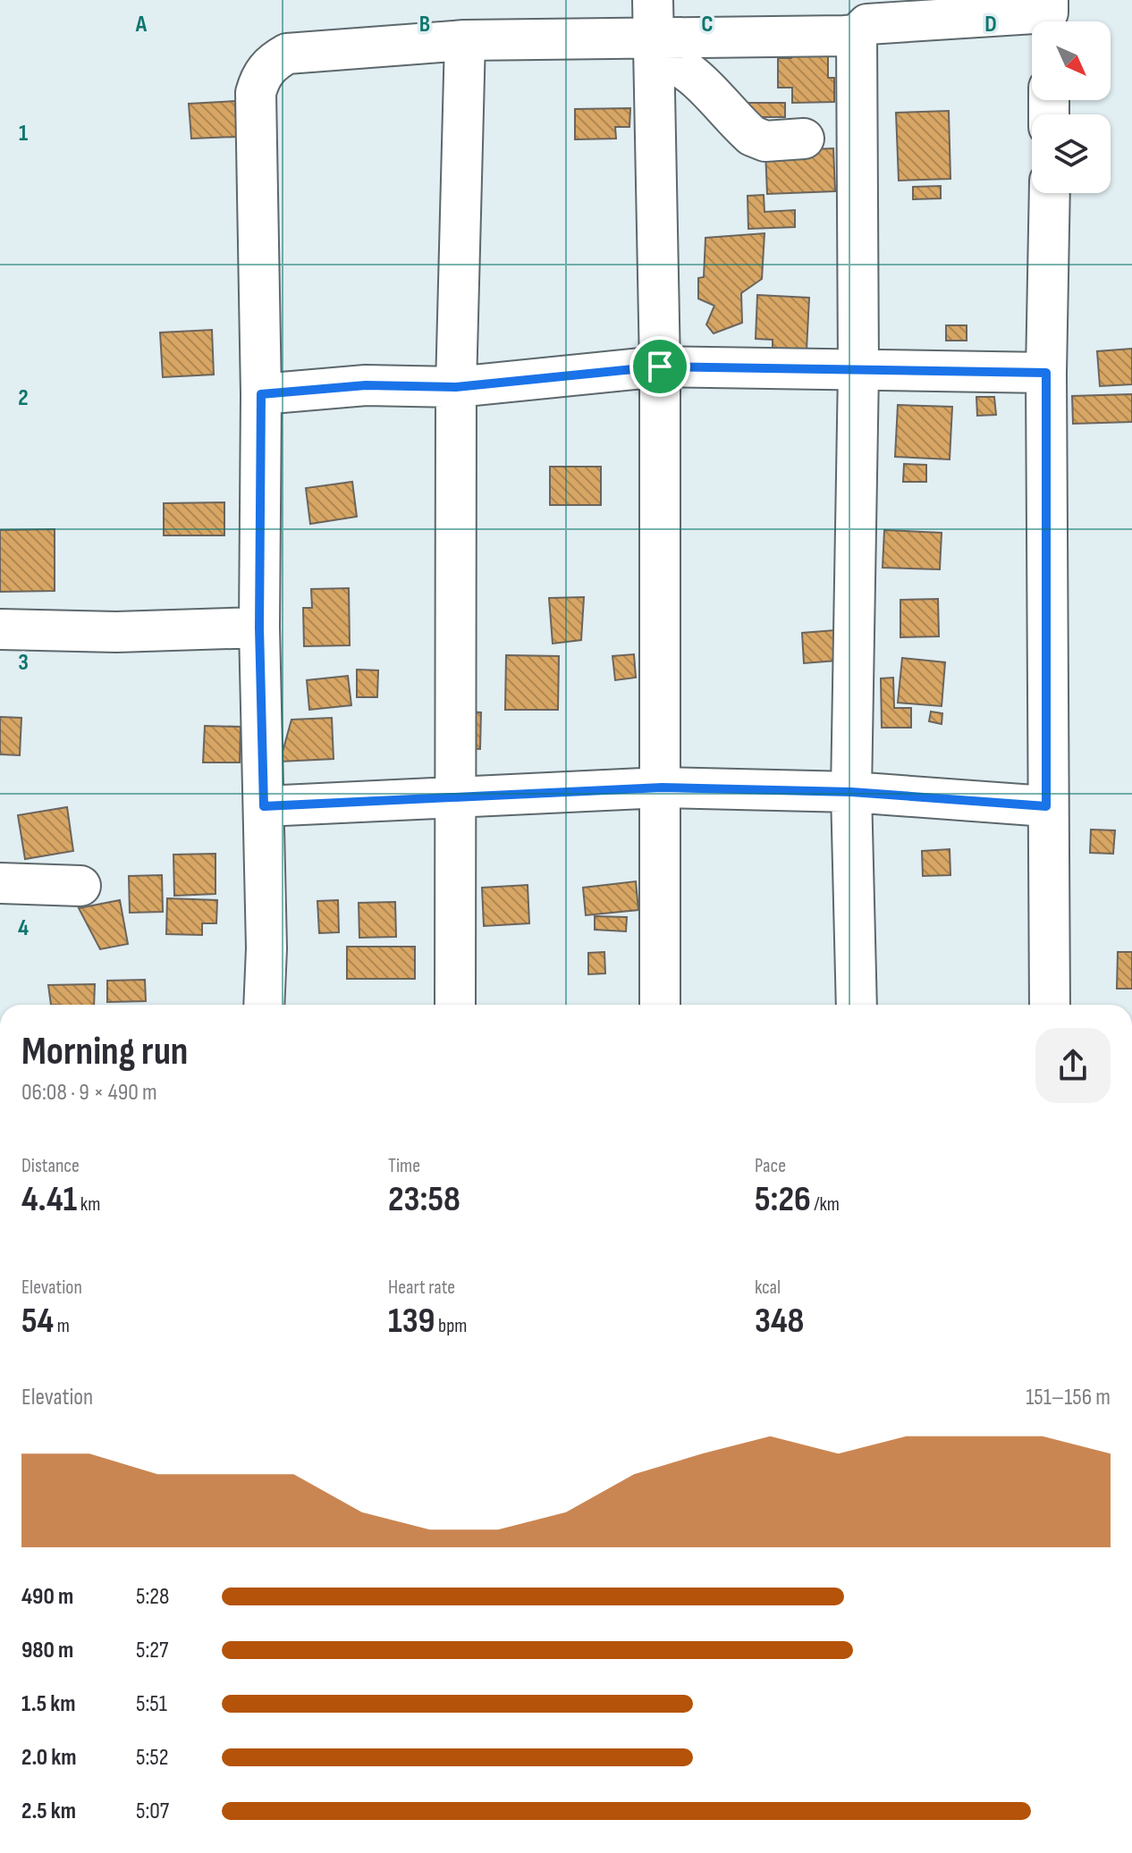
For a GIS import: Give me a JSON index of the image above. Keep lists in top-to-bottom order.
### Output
{
  "north": "bottom right",
  "page": {
    "heading": ["Morning run", "06:08 · 9 × 490 m"],
    "stats": [
      ["Distance", "4.41 km"],
      ["Time", "23:58"],
      ["Pace", "5:26 /km"],
      ["Elevation", "54 m"],
      ["Heart rate", "139 bpm"],
      ["kcal", "348"]
    ],
    "chart": ["Elevation", "151–156 m"],
    "list": [
      {
        "name": "490 m",
        "note": "5:28"
      },
      {
        "name": "980 m",
        "note": "5:27"
      },
      {
        "name": "1.5 km",
        "note": "5:51"
      },
      {
        "name": "2.0 km",
        "note": "5:52"
      },
      {
        "name": "2.5 km",
        "note": "5:07"
      }
    ]
  },
  "grid": {
    "columns": [
      "A",
      "B",
      "C",
      "D"
    ],
    "rows": [
      "1",
      "2",
      "3",
      "4"
    ]
  }
}
